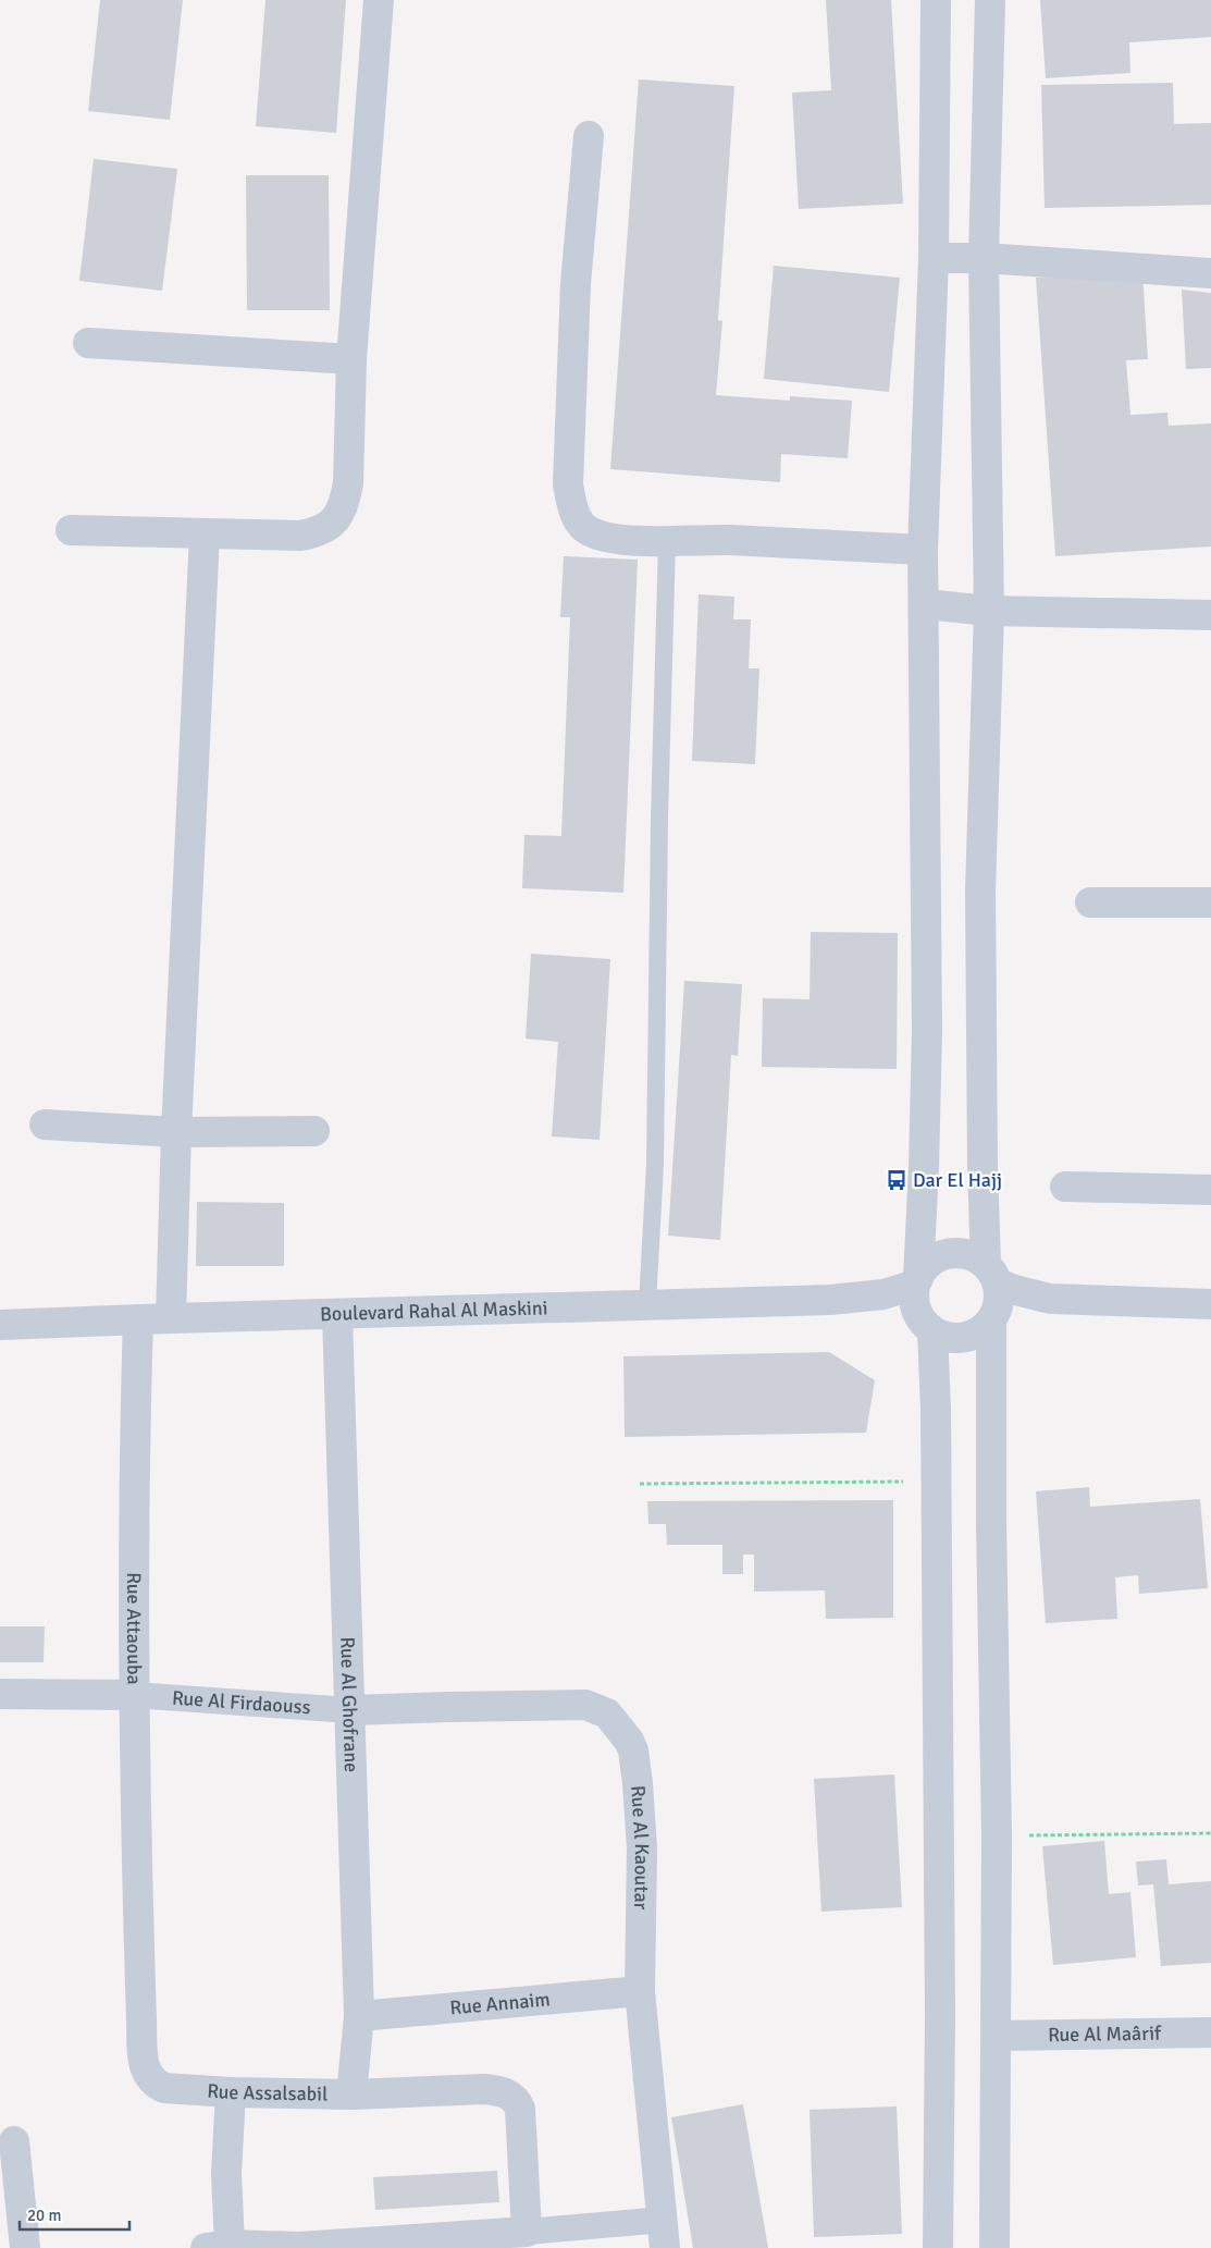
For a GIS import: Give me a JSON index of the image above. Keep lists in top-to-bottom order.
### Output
{
  "streets": {
    "street": [
      "Boulevard Rahal Al Maskini",
      "Rue Attaouba",
      "Rue Al Firdaouss",
      "Rue Al Ghofrane",
      "Rue Al Kaoutar",
      "Rue Annaim",
      "Rue Al Maârif",
      "Rue Assalsabil"
    ]
  },
  "crossings": [
    ["Boulevard Rahal Al Maskini", "Rue Attaouba"],
    ["Boulevard Rahal Al Maskini", "Rue Al Ghofrane"],
    ["Rue Attaouba", "Rue Al Firdaouss"],
    ["Rue Attaouba", "Rue Assalsabil"],
    ["Rue Al Firdaouss", "Rue Al Ghofrane"],
    ["Rue Al Firdaouss", "Rue Al Kaoutar"],
    ["Rue Al Ghofrane", "Rue Al Kaoutar"],
    ["Rue Al Ghofrane", "Rue Annaim"],
    ["Rue Al Ghofrane", "Rue Assalsabil"],
    ["Rue Al Kaoutar", "Rue Annaim"]
  ],
  "places": {
    "bus stop": ["Dar El Hajj"]
  },
  "scale_bar": "20 m"
}
